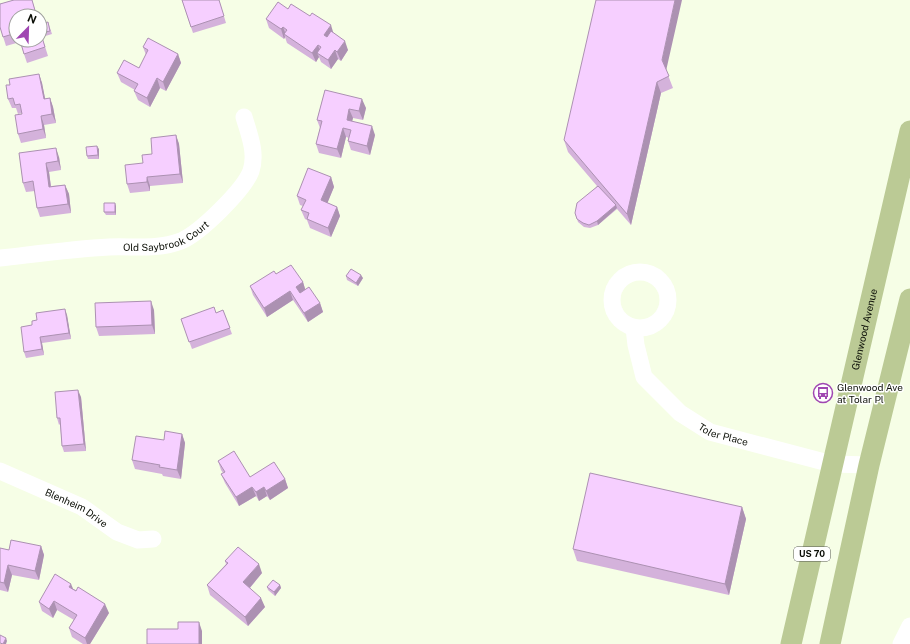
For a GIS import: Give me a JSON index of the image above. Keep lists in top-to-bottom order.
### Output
{
  "streets": {
    "main road": ["Glenwood Avenue", "US 70"],
    "street": ["Old Saybrook Court", "Toler Place", "Blenheim Drive"]
  },
  "crossings": [
    ["Glenwood Avenue", "Toler Place"]
  ],
  "places": {
    "bus stop": ["Glenwood Ave at Tolar Pl"]
  },
  "north": "top right"
}
